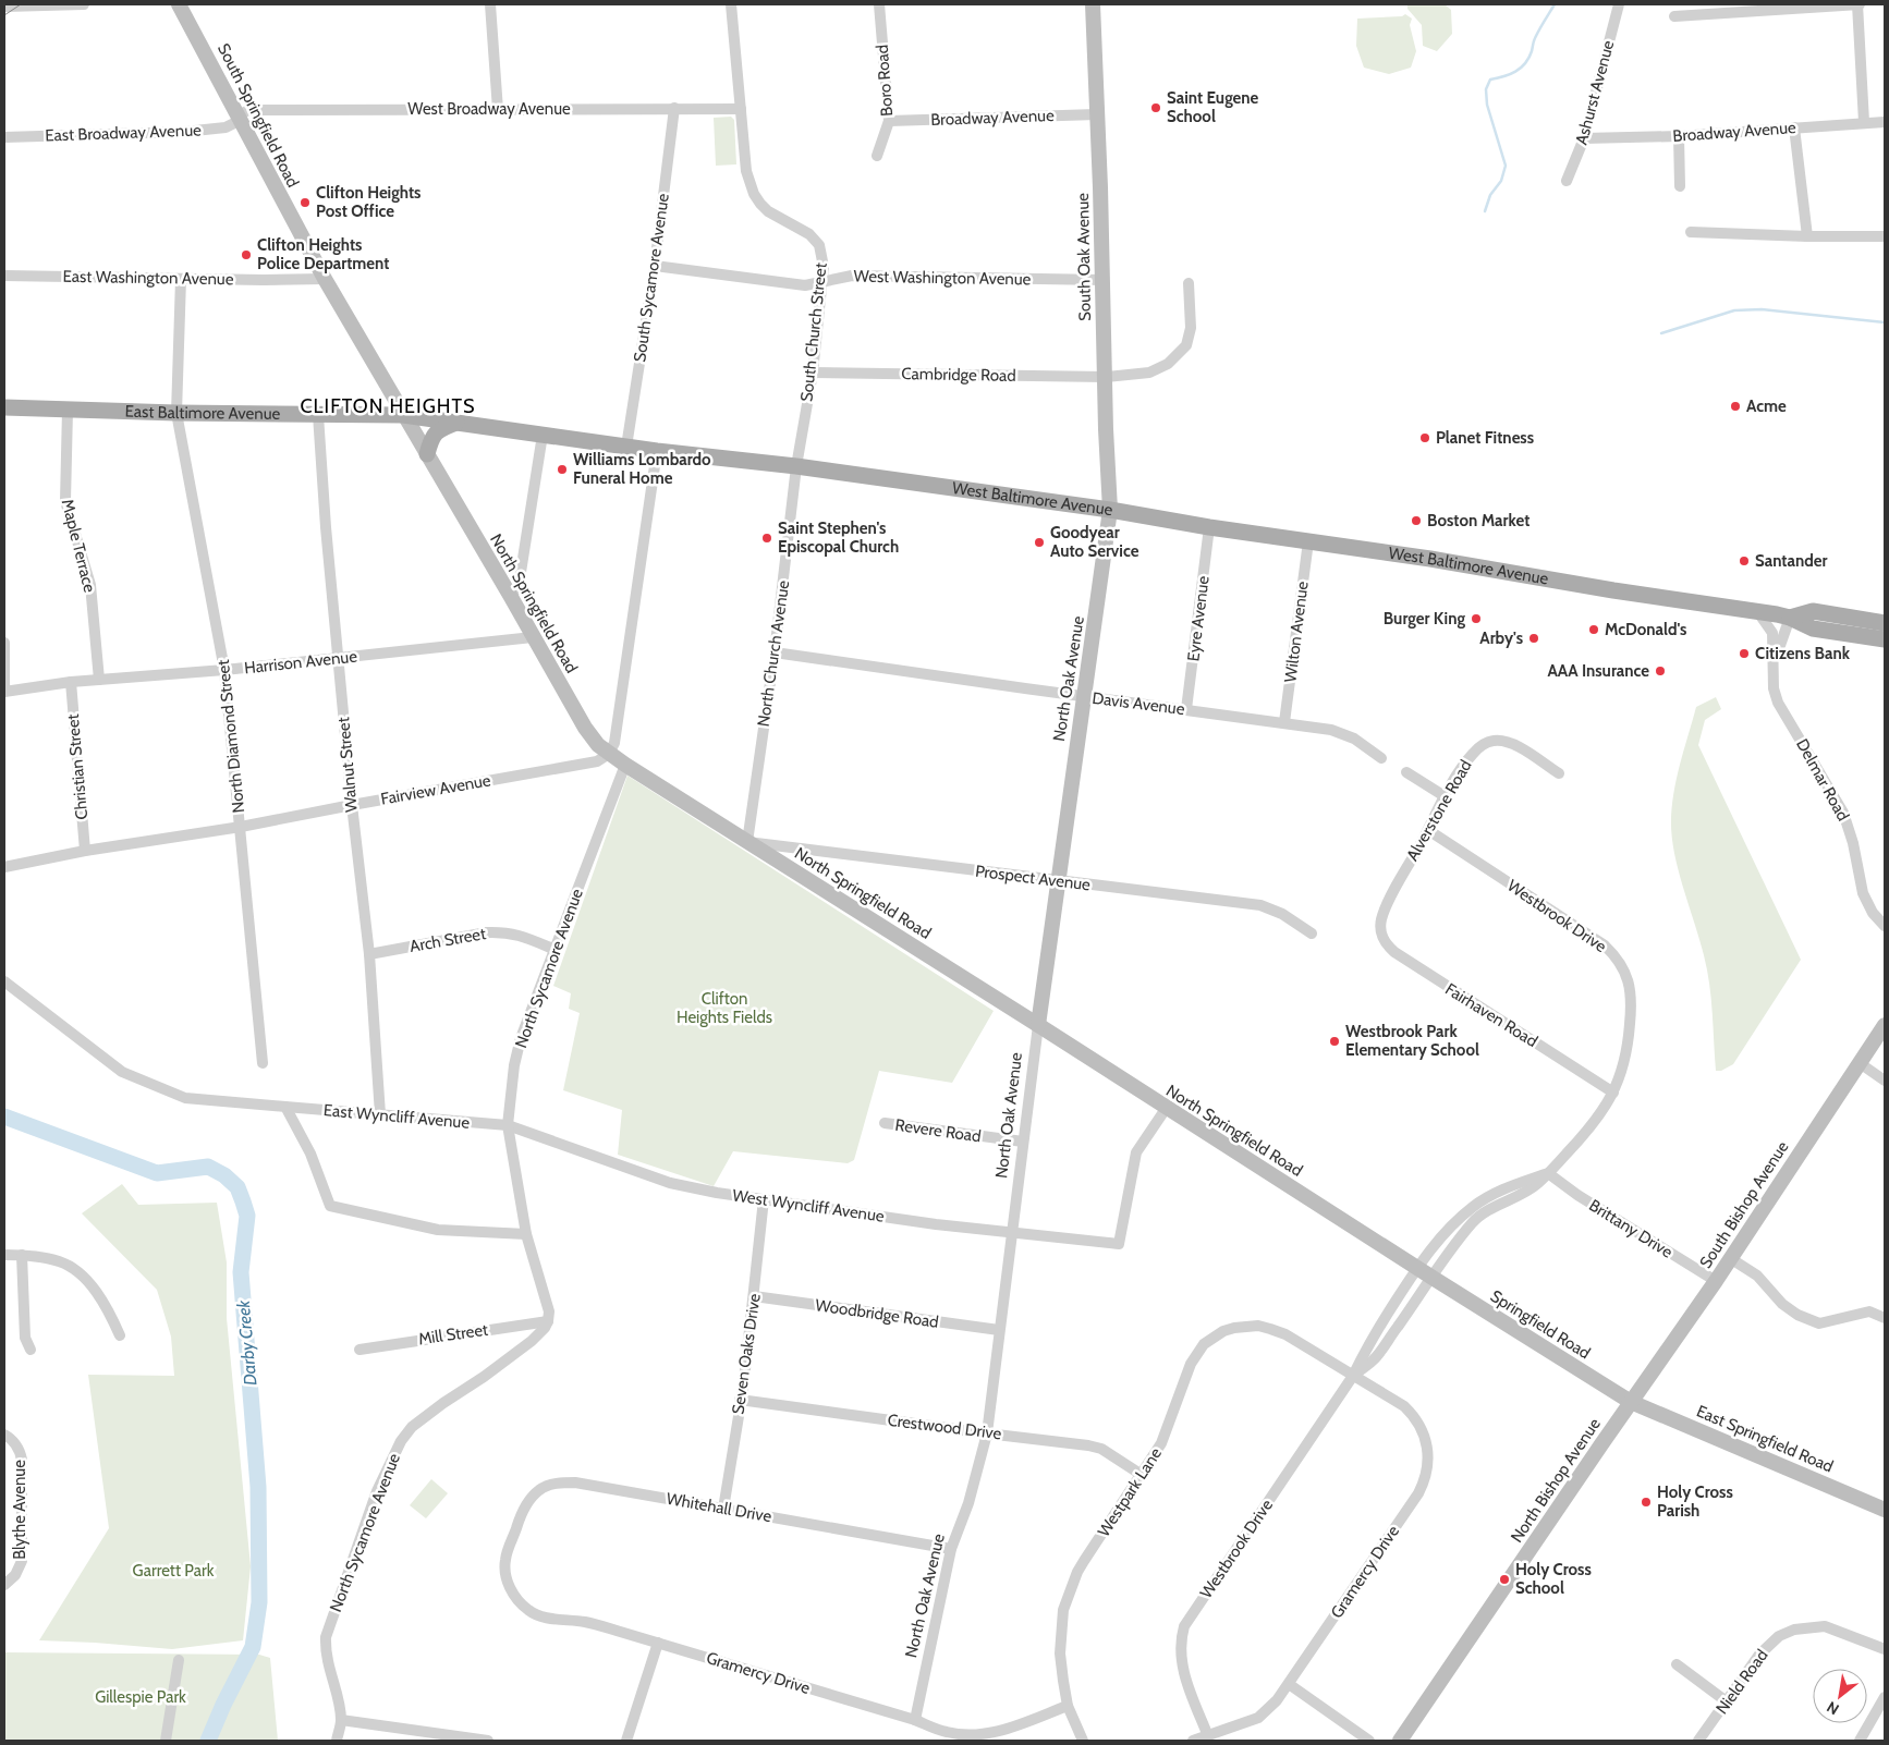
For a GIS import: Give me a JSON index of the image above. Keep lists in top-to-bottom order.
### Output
{
  "streets": {
    "main road": [
      "South Springfield Road",
      "South Oak Avenue",
      "East Baltimore Avenue",
      "West Baltimore Avenue",
      "North Springfield Road",
      "North Oak Avenue",
      "South Bishop Avenue",
      "Springfield Road",
      "East Springfield Road",
      "North Bishop Avenue"
    ],
    "street": [
      "Boro Road",
      "Ashurst Avenue",
      "West Broadway Avenue",
      "Broadway Avenue",
      "East Broadway Avenue",
      "East Washington Avenue",
      "South Sycamore Avenue",
      "West Washington Avenue",
      "South Church Street",
      "Cambridge Road",
      "Maple Terrace",
      "Eyre Avenue",
      "Wilton Avenue",
      "North Church Avenue",
      "Harrison Avenue",
      "Davis Avenue",
      "North Diamond Street",
      "Walnut Street",
      "Christian Street",
      "Delmar Road",
      "Fairview Avenue",
      "Alverstone Road",
      "Prospect Avenue",
      "Westbrook Drive",
      "Arch Street",
      "North Sycamore Avenue",
      "Fairhaven Road",
      "East Wyncliff Avenue",
      "Revere Road",
      "West Wyncliff Avenue",
      "Brittany Drive",
      "Woodbridge Road",
      "Mill Street",
      "Seven Oaks Drive",
      "Crestwood Drive",
      "Westpark Lane",
      "Whitehall Drive",
      "Blythe Avenue",
      "Gramercy Drive",
      "Nield Road"
    ]
  },
  "crossings": [
    ["Boro Road", "Broadway Avenue"],
    ["Ashurst Avenue", "Broadway Avenue"],
    ["West Broadway Avenue", "South Springfield Road"],
    ["West Broadway Avenue", "East Broadway Avenue"],
    ["West Broadway Avenue", "South Sycamore Avenue"],
    ["West Broadway Avenue", "South Church Street"],
    ["South Springfield Road", "East Broadway Avenue"],
    ["South Springfield Road", "East Washington Avenue"],
    ["South Springfield Road", "East Baltimore Avenue"],
    ["South Springfield Road", "West Baltimore Avenue"],
    ["South Springfield Road", "North Springfield Road"],
    ["Broadway Avenue", "South Oak Avenue"],
    ["South Oak Avenue", "West Washington Avenue"],
    ["South Oak Avenue", "Cambridge Road"],
    ["South Oak Avenue", "West Baltimore Avenue"],
    ["South Oak Avenue", "North Oak Avenue"],
    ["East Washington Avenue", "North Diamond Street"],
    ["South Sycamore Avenue", "West Washington Avenue"],
    ["South Sycamore Avenue", "West Baltimore Avenue"],
    ["West Washington Avenue", "South Church Street"],
    ["South Church Street", "Cambridge Road"],
    ["South Church Street", "West Baltimore Avenue"],
    ["South Church Street", "North Church Avenue"],
    ["East Baltimore Avenue", "West Baltimore Avenue"],
    ["East Baltimore Avenue", "Maple Terrace"],
    ["East Baltimore Avenue", "North Springfield Road"],
    ["East Baltimore Avenue", "North Diamond Street"],
    ["East Baltimore Avenue", "Walnut Street"],
    ["West Baltimore Avenue", "North Springfield Road"],
    ["West Baltimore Avenue", "Eyre Avenue"],
    ["West Baltimore Avenue", "Wilton Avenue"],
    ["West Baltimore Avenue", "North Church Avenue"],
    ["West Baltimore Avenue", "North Oak Avenue"],
    ["West Baltimore Avenue", "Delmar Road"],
    ["Maple Terrace", "Harrison Avenue"],
    ["North Springfield Road", "North Church Avenue"],
    ["North Springfield Road", "Harrison Avenue"],
    ["North Springfield Road", "North Oak Avenue"],
    ["North Springfield Road", "Fairview Avenue"],
    ["North Springfield Road", "Prospect Avenue"],
    ["North Springfield Road", "Westbrook Drive"],
    ["North Springfield Road", "North Sycamore Avenue"],
    ["North Springfield Road", "West Wyncliff Avenue"],
    ["North Springfield Road", "Springfield Road"],
    ["Eyre Avenue", "Davis Avenue"],
    ["Wilton Avenue", "Davis Avenue"],
    ["North Church Avenue", "Davis Avenue"],
    ["North Church Avenue", "Prospect Avenue"],
    ["Harrison Avenue", "North Diamond Street"],
    ["Harrison Avenue", "Walnut Street"],
    ["Harrison Avenue", "Christian Street"],
    ["North Oak Avenue", "Davis Avenue"],
    ["North Oak Avenue", "Prospect Avenue"],
    ["North Oak Avenue", "Revere Road"],
    ["North Oak Avenue", "West Wyncliff Avenue"],
    ["North Oak Avenue", "Woodbridge Road"],
    ["North Oak Avenue", "Crestwood Drive"],
    ["North Oak Avenue", "Whitehall Drive"],
    ["North Oak Avenue", "Gramercy Drive"],
    ["North Diamond Street", "Fairview Avenue"],
    ["Walnut Street", "Fairview Avenue"],
    ["Walnut Street", "Arch Street"],
    ["Walnut Street", "East Wyncliff Avenue"],
    ["Christian Street", "Fairview Avenue"],
    ["Alverstone Road", "Westbrook Drive"],
    ["Alverstone Road", "Fairhaven Road"],
    ["Westbrook Drive", "Fairhaven Road"],
    ["Westbrook Drive", "Brittany Drive"],
    ["Westbrook Drive", "Springfield Road"],
    ["Westbrook Drive", "Westpark Lane"],
    ["Westbrook Drive", "Gramercy Drive"],
    ["Arch Street", "North Sycamore Avenue"],
    ["North Sycamore Avenue", "East Wyncliff Avenue"],
    ["North Sycamore Avenue", "West Wyncliff Avenue"],
    ["North Sycamore Avenue", "Mill Street"],
    ["East Wyncliff Avenue", "West Wyncliff Avenue"],
    ["South Bishop Avenue", "Brittany Drive"],
    ["South Bishop Avenue", "Springfield Road"],
    ["South Bishop Avenue", "East Springfield Road"],
    ["South Bishop Avenue", "North Bishop Avenue"],
    ["West Wyncliff Avenue", "Seven Oaks Drive"],
    ["Woodbridge Road", "Seven Oaks Drive"],
    ["Springfield Road", "East Springfield Road"],
    ["Springfield Road", "North Bishop Avenue"],
    ["Seven Oaks Drive", "Crestwood Drive"],
    ["Seven Oaks Drive", "Whitehall Drive"],
    ["Crestwood Drive", "Westpark Lane"],
    ["East Springfield Road", "North Bishop Avenue"],
    ["Westpark Lane", "Gramercy Drive"],
    ["Whitehall Drive", "Gramercy Drive"]
  ],
  "districts": ["CLIFTON HEIGHTS"],
  "water": ["Darby Creek"],
  "parks": ["Clifton Heights Fields", "Garrett Park", "Gillespie Park"],
  "places": [
    "Saint Eugene School",
    "Clifton Heights Post Office",
    "Clifton Heights Police Department",
    "Acme",
    "Planet Fitness",
    "Williams Lombardo Funeral Home",
    "Boston Market",
    "Saint Stephen's Episcopal Church",
    "Goodyear Auto Service",
    "Santander",
    "Burger King",
    "McDonald's",
    "Arby's",
    "Citizens Bank",
    "AAA Insurance",
    "Westbrook Park Elementary School",
    "Holy Cross Parish",
    "Holy Cross School"
  ],
  "north": "bottom left"
}
